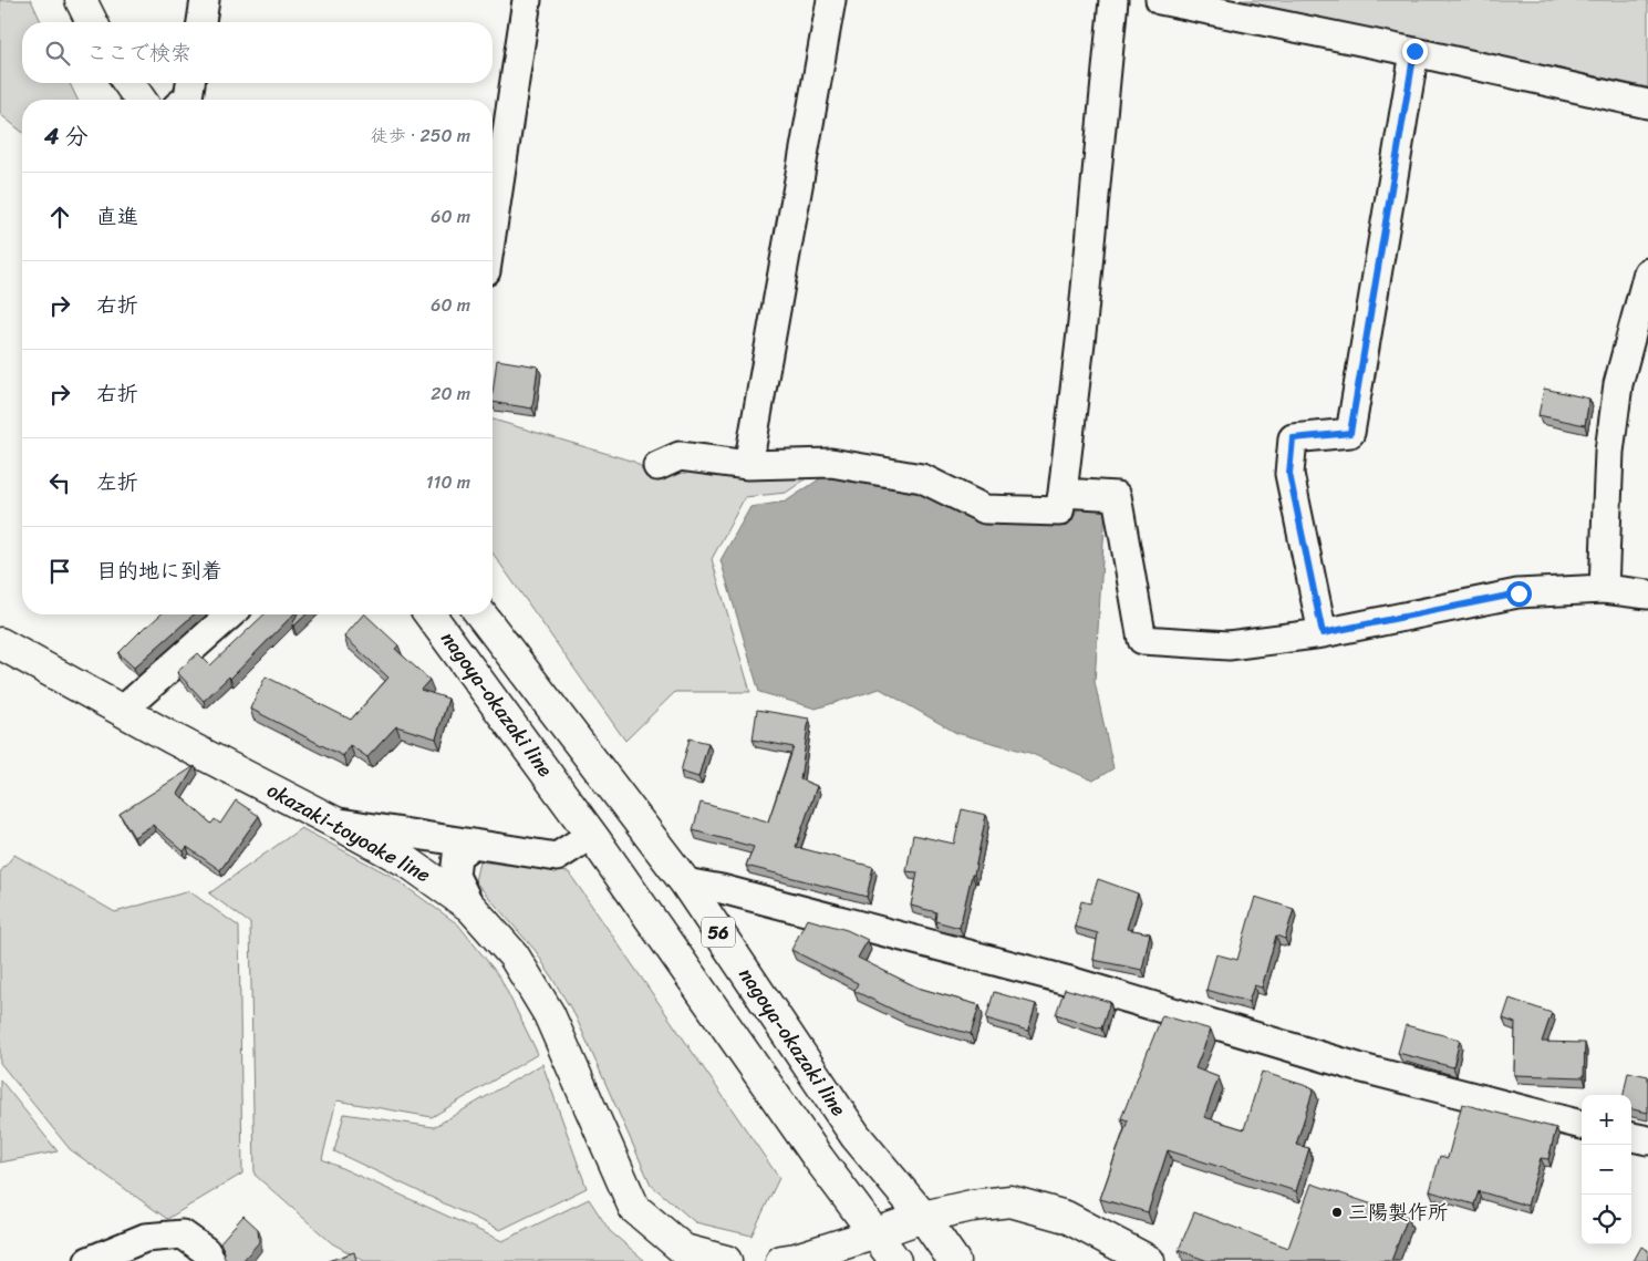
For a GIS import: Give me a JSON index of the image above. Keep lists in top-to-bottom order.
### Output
{
  "streets": {
    "main road": ["nagoya-okazaki line", "okazaki-toyoake line", "56"]
  },
  "places": ["三陽製作所"],
  "page": {
    "search": "ここで検索",
    "heading": ["4 分", "徒歩 · 250 m"],
    "list": [
      ["直進", "60 m"],
      ["右折", "60 m"],
      ["右折", "20 m"],
      ["左折", "110 m"],
      "目的地に到着"
    ],
    "map_buttons": ["+", "−"]
  }
}
